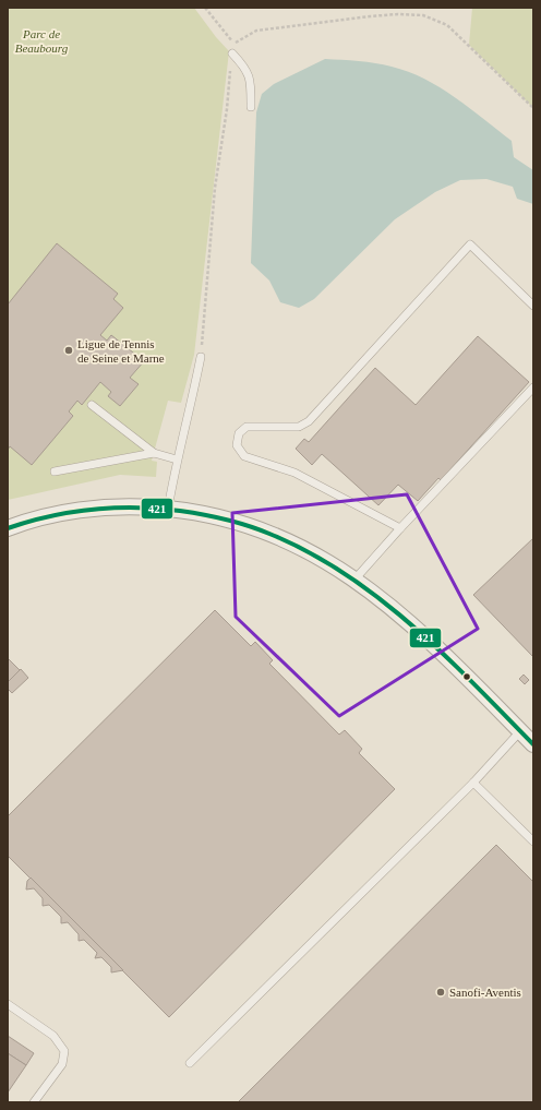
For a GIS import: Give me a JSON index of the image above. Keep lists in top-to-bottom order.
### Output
{
  "parks": ["Parc de Beaubourg"],
  "places": ["Ligue de Tennis de Seine et Marne", "Sanofi-Aventis"],
  "lines": ["transit line 421"]
}
